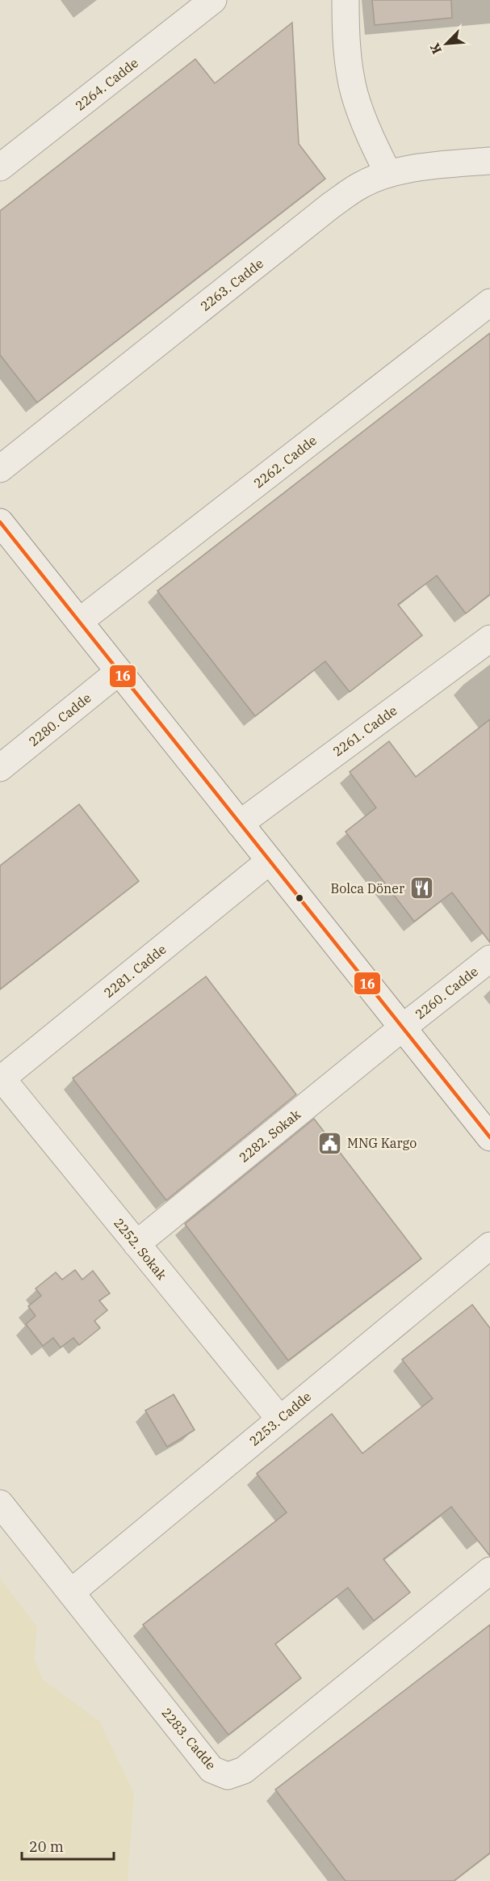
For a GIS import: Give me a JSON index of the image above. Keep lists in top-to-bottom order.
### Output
{
  "streets": {
    "street": [
      "2264. Cadde",
      "2263. Cadde",
      "2262. Cadde",
      "2280. Cadde",
      "2261. Cadde",
      "2281. Cadde",
      "2260. Cadde",
      "2282. Sokak",
      "2252. Sokak",
      "2253. Cadde",
      "2283. Cadde"
    ]
  },
  "crossings": [
    ["2281. Cadde", "2252. Sokak"],
    ["2260. Cadde", "2282. Sokak"],
    ["2282. Sokak", "2252. Sokak"],
    ["2252. Sokak", "2253. Cadde"],
    ["2253. Cadde", "2283. Cadde"]
  ],
  "places": {
    "restaurant": ["Bolca Döner"],
    "public building": ["MNG Kargo"]
  },
  "lines": ["transit line 16"],
  "scale_bar": "20 m",
  "north": "bottom left"
}
